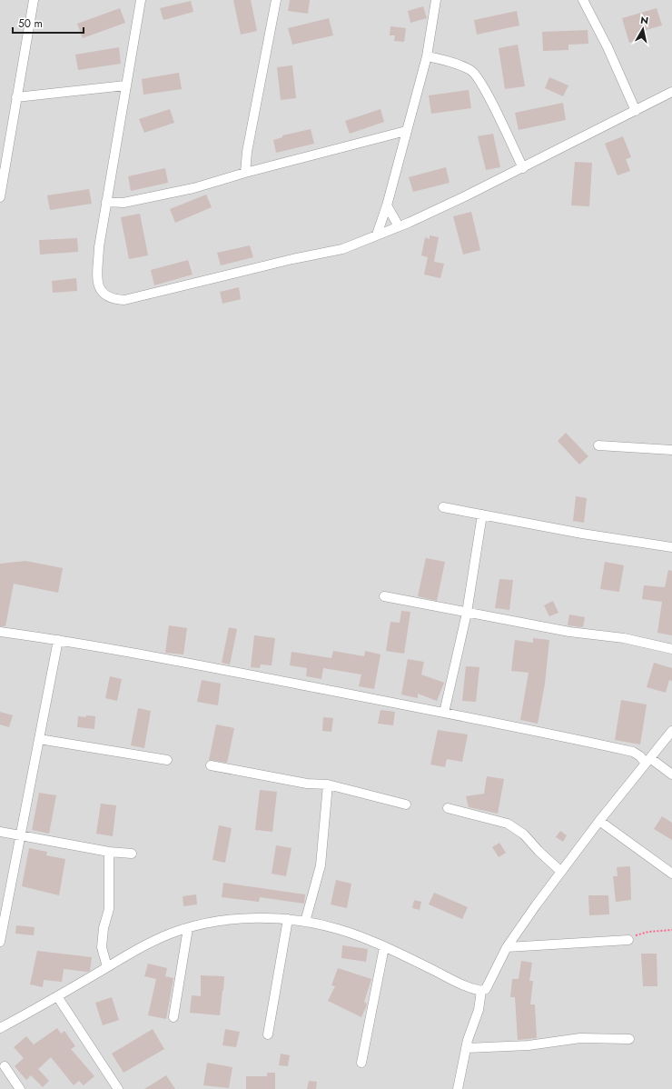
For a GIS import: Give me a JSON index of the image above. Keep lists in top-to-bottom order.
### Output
{
  "scale_bar": "50 m",
  "north": "top"
}
